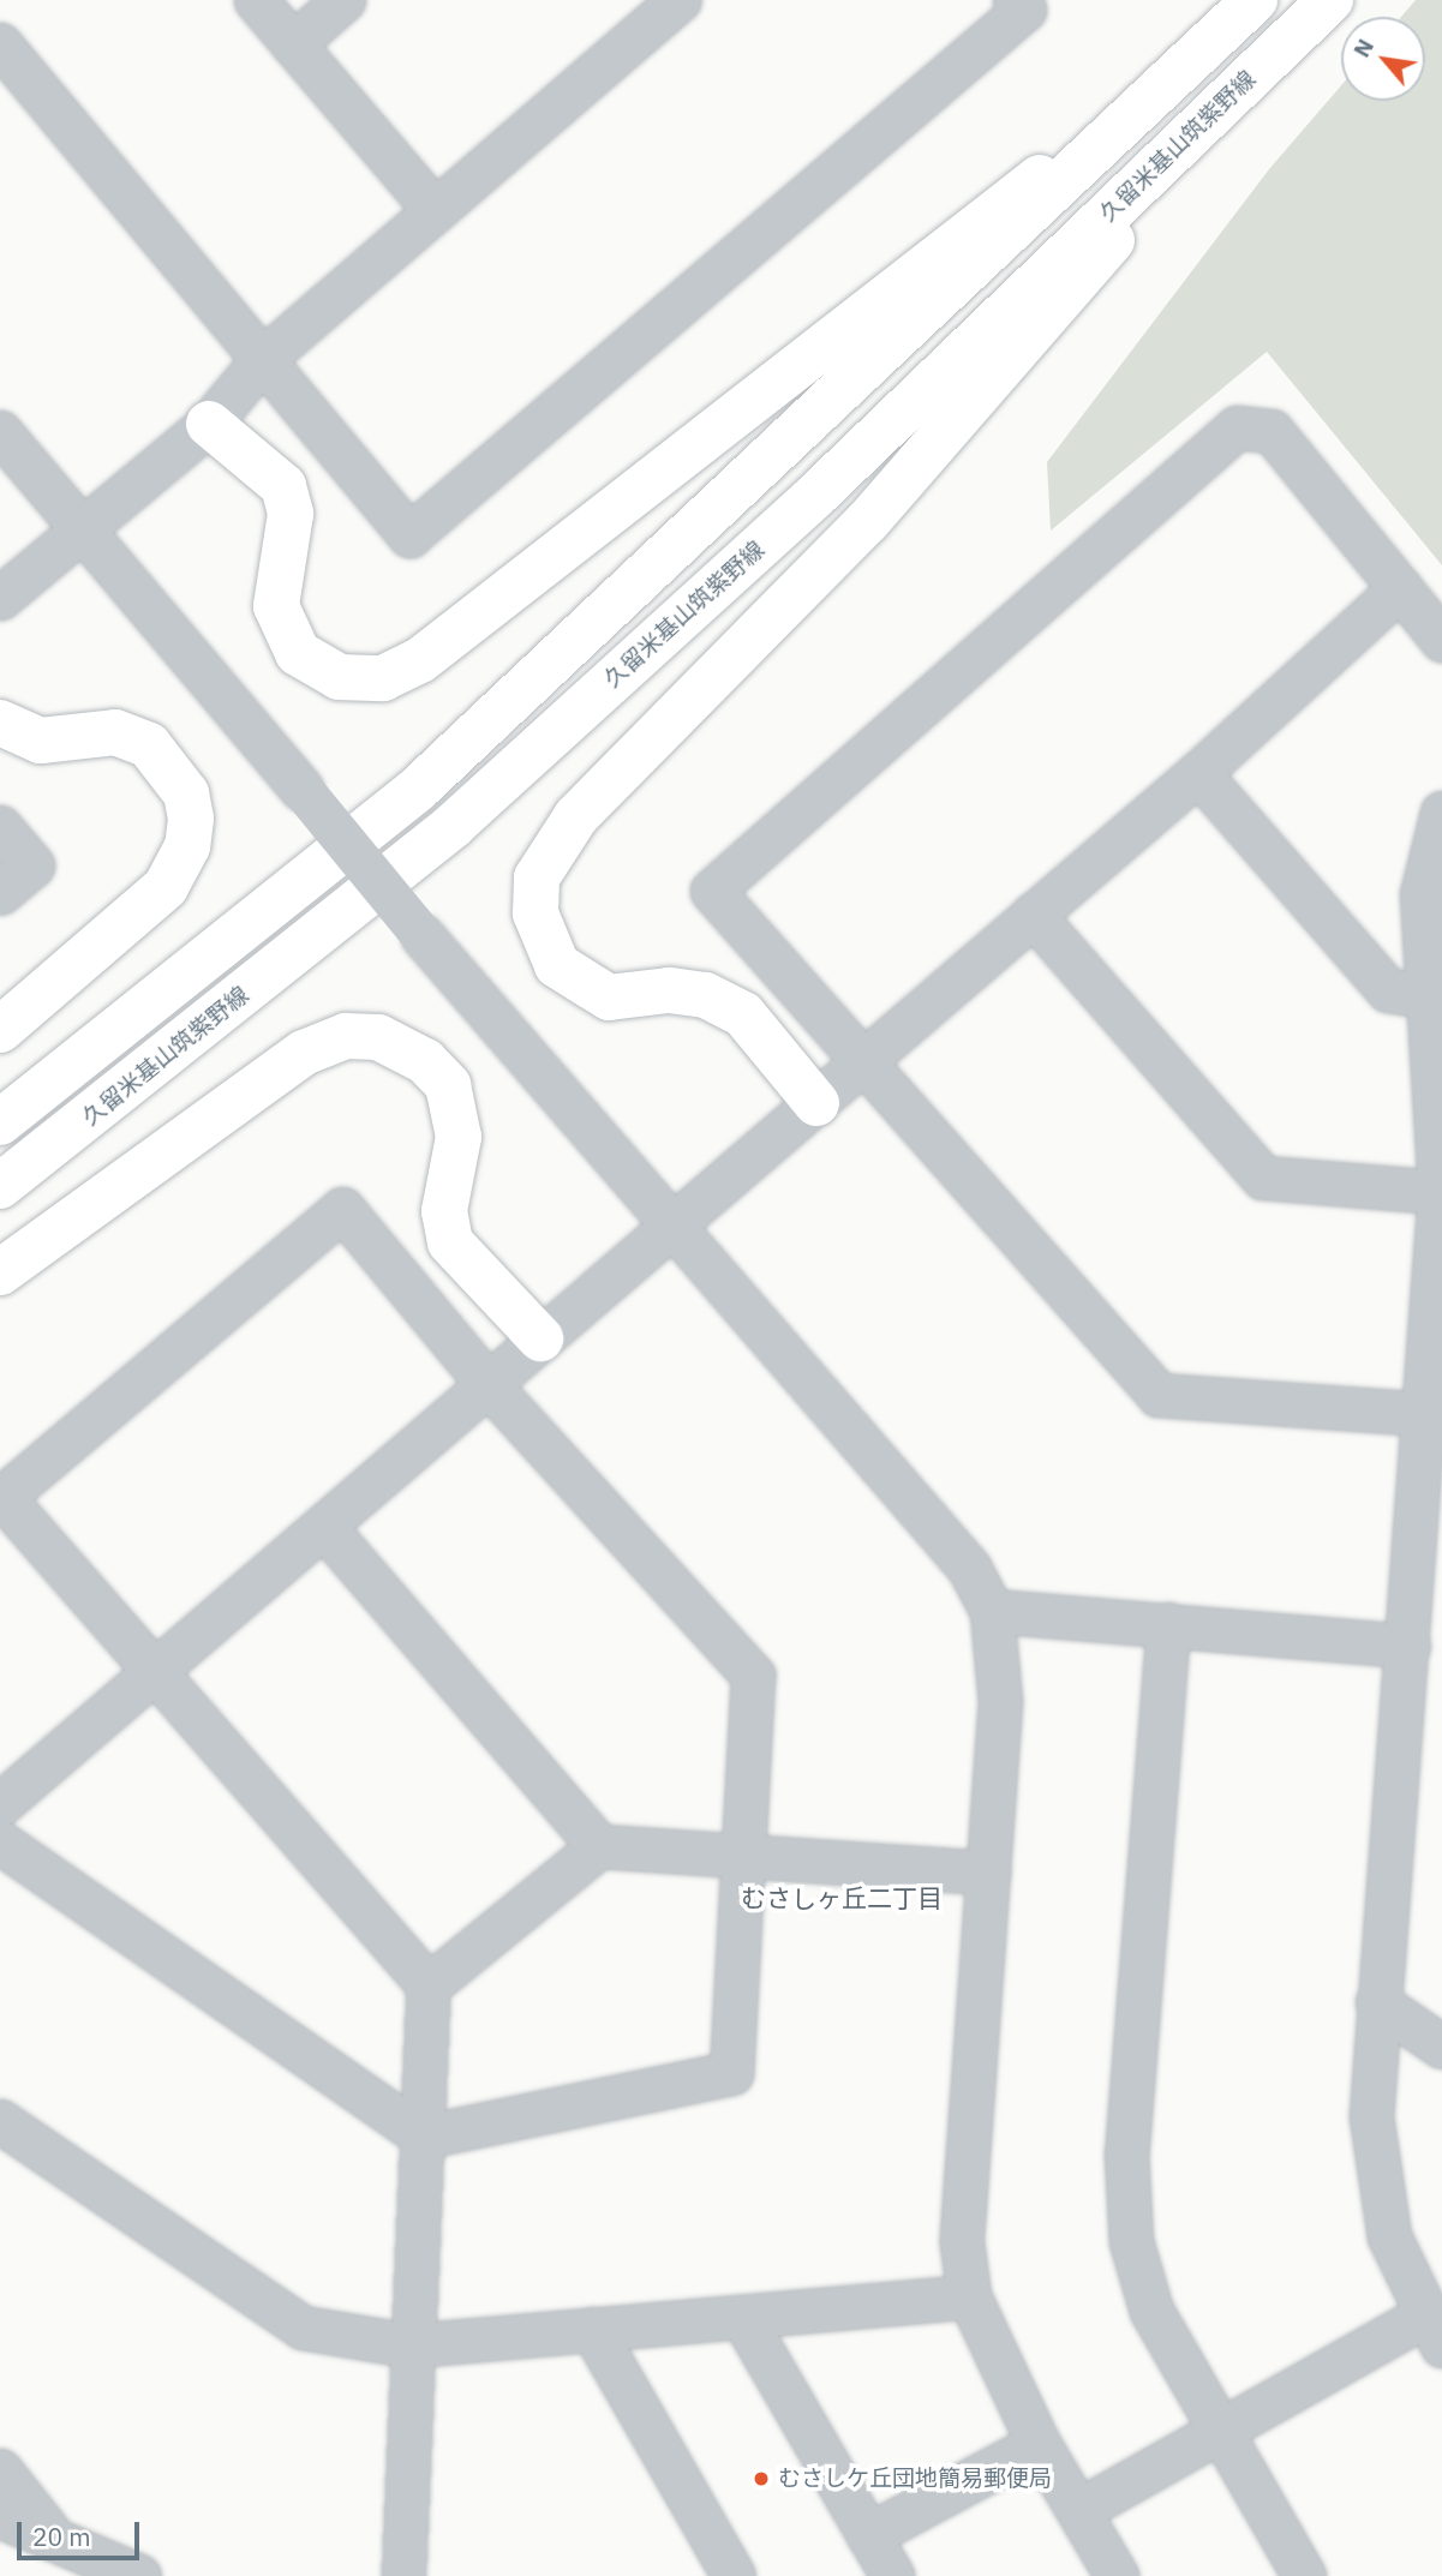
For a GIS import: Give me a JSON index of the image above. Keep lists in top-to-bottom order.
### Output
{
  "streets": {
    "main road": ["久留米基山筑紫野線"]
  },
  "districts": ["むさしヶ丘二丁目"],
  "places": ["むさしケ丘団地簡易郵便局"],
  "scale_bar": "20 m",
  "north": "top left"
}
